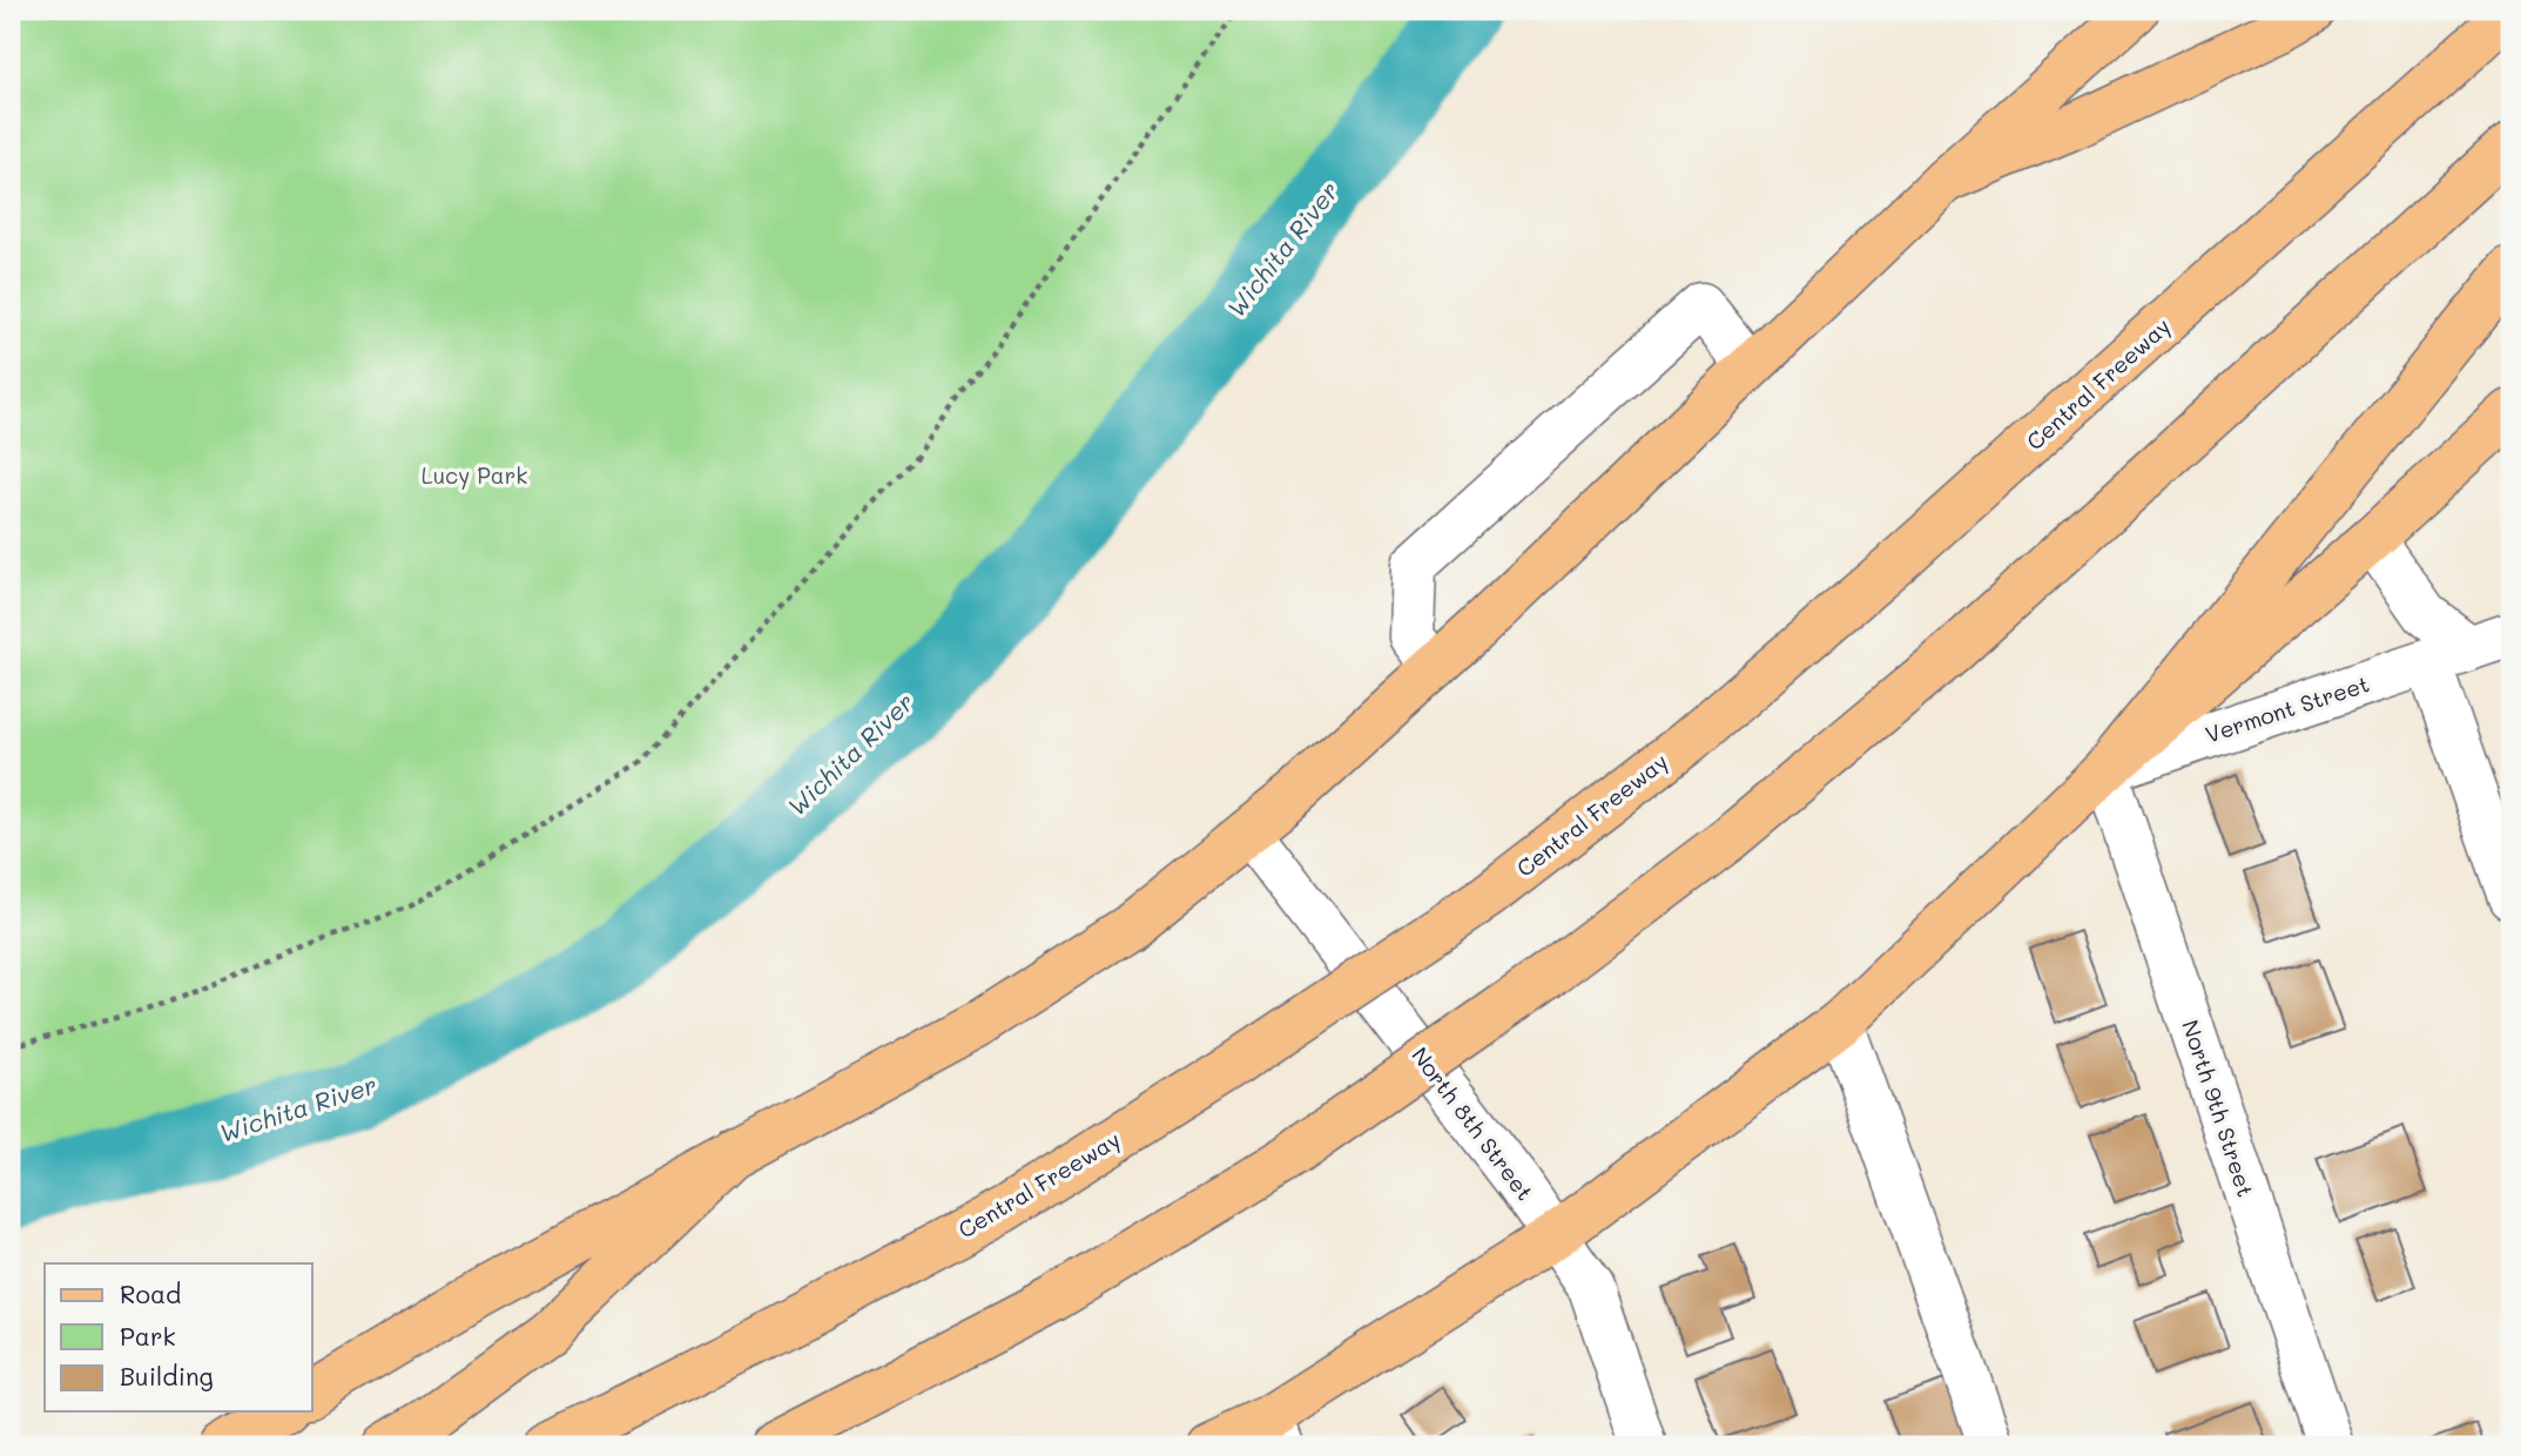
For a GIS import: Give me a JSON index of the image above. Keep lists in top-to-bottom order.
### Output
{
  "streets": {
    "main road": ["Central Freeway"],
    "street": ["Vermont Street", "North 9th Street", "North 8th Street"]
  },
  "crossings": [
    ["Vermont Street", "North 9th Street"]
  ],
  "water": ["Wichita River"],
  "parks": ["Lucy Park"],
  "legend": ["Road", "Park", "Building"]
}
